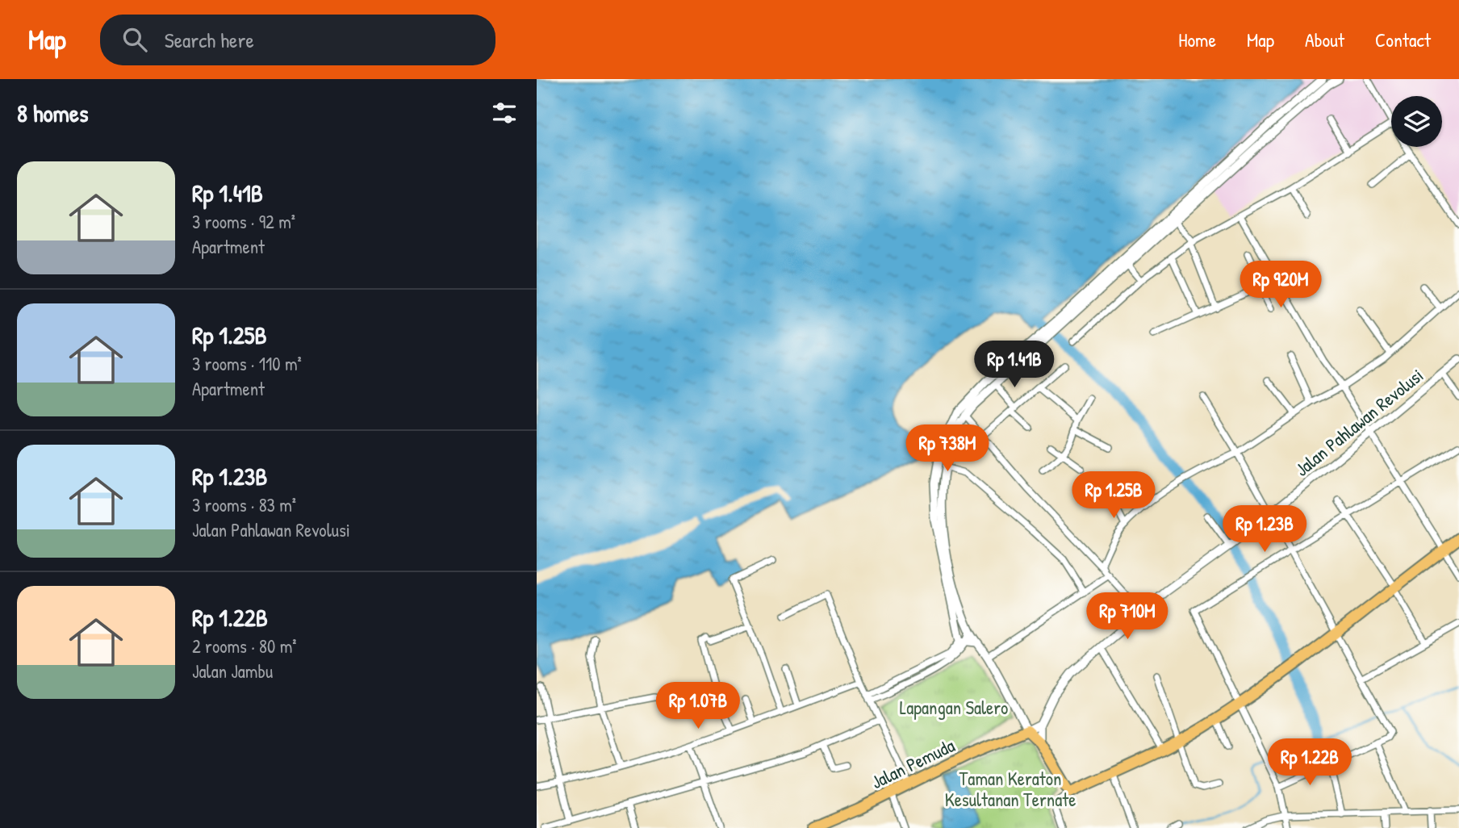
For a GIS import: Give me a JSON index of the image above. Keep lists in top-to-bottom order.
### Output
{
  "streets": {
    "highway": ["Jalan Pemuda"],
    "street": ["Jalan Pahlawan Revolusi"]
  },
  "parks": ["Lapangan Salero", "Taman Keraton Kesultanan Ternate"],
  "page": {
    "header": "Map",
    "search": "Search here",
    "nav": [
      "Home",
      "Map",
      "About",
      "Contact"
    ],
    "heading": "8 homes",
    "list": [
      {
        "name": "Rp 1.41B",
        "note": "3 rooms · 92 m² · Apartment"
      },
      {
        "name": "Rp 1.25B",
        "note": "3 rooms · 110 m² · Apartment"
      },
      {
        "name": "Rp 1.23B",
        "note": "3 rooms · 83 m² · Jalan Pahlawan Revolusi"
      },
      {
        "name": "Rp 1.22B",
        "note": "2 rooms · 80 m² · Jalan Jambu"
      }
    ],
    "price": [
      "Rp 920M",
      "Rp 1.41B",
      "Rp 738M",
      "Rp 1.25B",
      "Rp 1.23B",
      "Rp 710M",
      "Rp 1.07B",
      "Rp 1.22B"
    ]
  }
}
